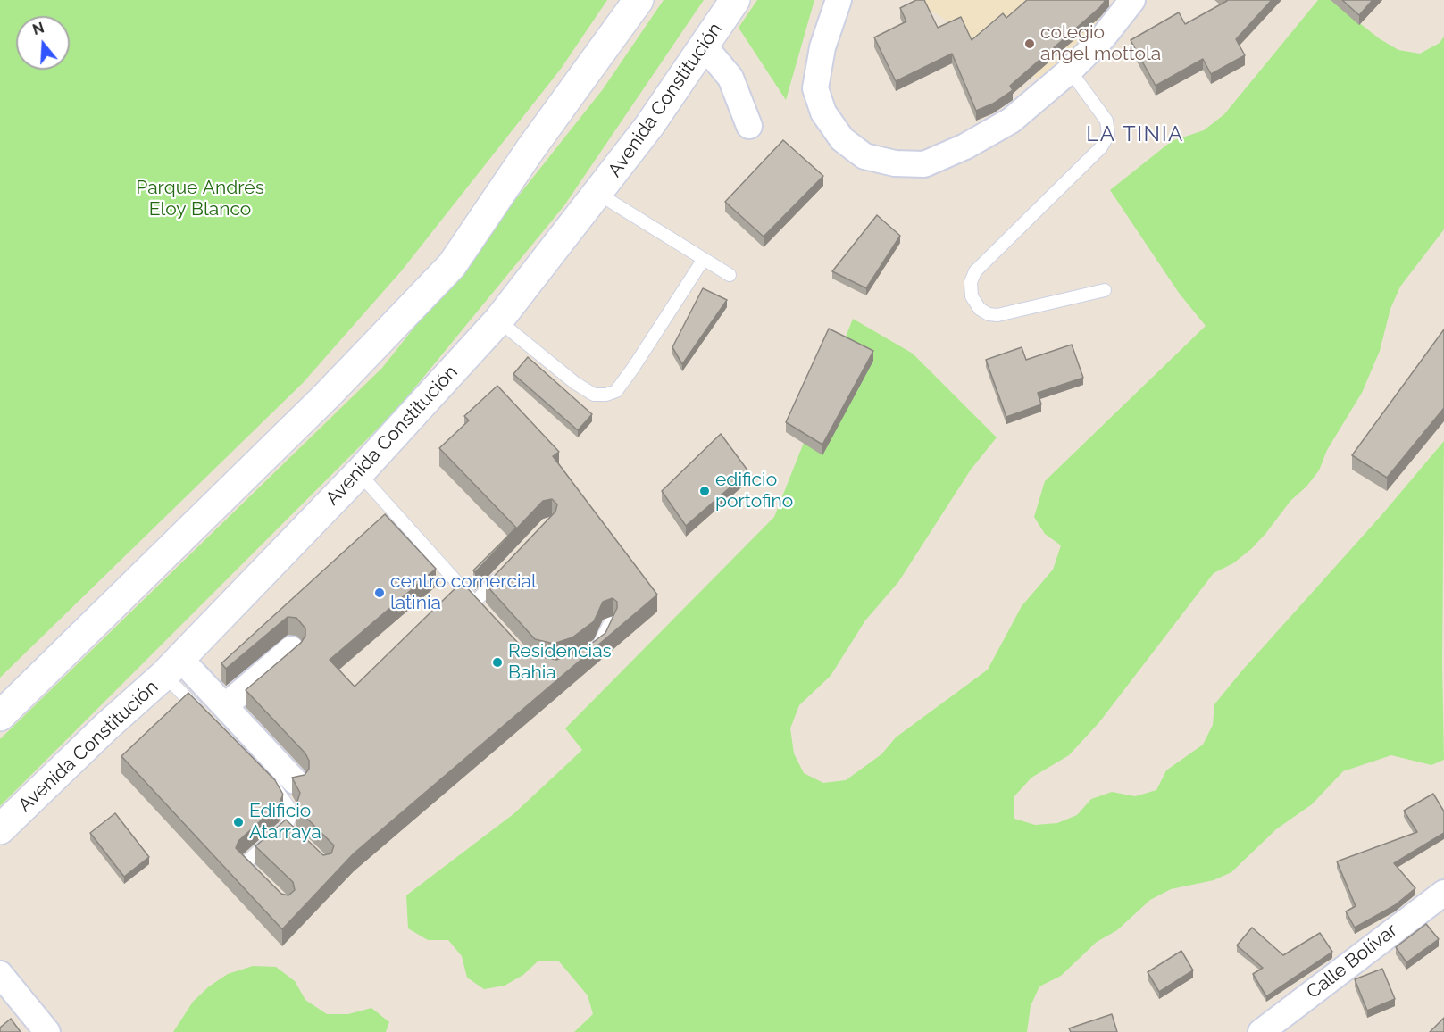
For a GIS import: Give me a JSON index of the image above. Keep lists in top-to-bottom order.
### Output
{
  "streets": {
    "main road": ["Avenida Constitución"],
    "street": ["Calle Bolívar"]
  },
  "districts": ["LA TINIA"],
  "parks": ["Parque Andrés Eloy Blanco"],
  "places": [
    "colegio angel mottola",
    "edificio portofino",
    "centro comercial latinia",
    "Residencias Bahia",
    "Edificio Atarraya"
  ],
  "north": "top"
}
